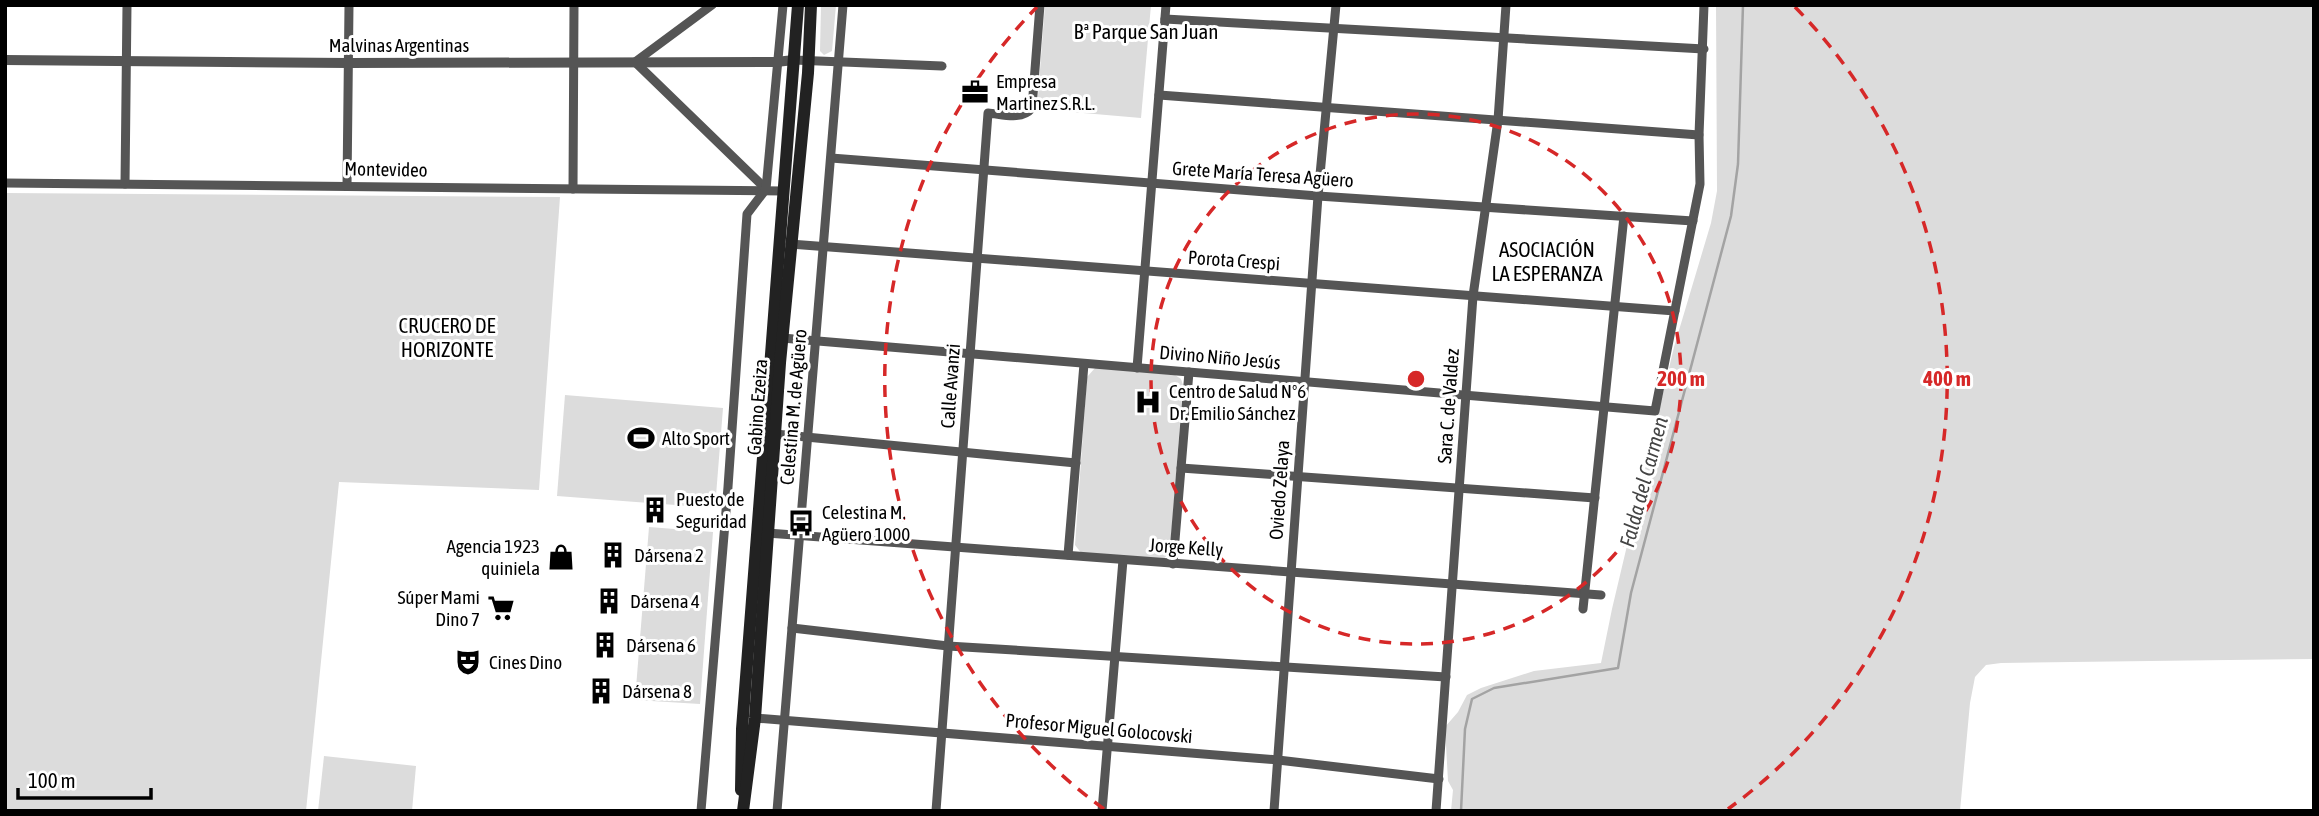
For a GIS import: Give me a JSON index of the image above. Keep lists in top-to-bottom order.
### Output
{
  "streets": {
    "main road": ["Gabino Ezeiza"],
    "street": [
      "Malvinas Argentinas",
      "Montevideo",
      "Grete María Teresa Agüero",
      "Porota Crespi",
      "Divino Niño Jesús",
      "Calle Avanzi",
      "Sara C. de Valdez",
      "Celestina M. de Agüero",
      "Oviedo Zelaya",
      "Jorge Kelly",
      "Profesor Miguel Golocovski"
    ]
  },
  "crossings": [
    ["Malvinas Argentinas", "Gabino Ezeiza"],
    ["Montevideo", "Gabino Ezeiza"],
    ["Grete María Teresa Agüero", "Calle Avanzi"],
    ["Grete María Teresa Agüero", "Sara C. de Valdez"],
    ["Grete María Teresa Agüero", "Celestina M. de Agüero"],
    ["Grete María Teresa Agüero", "Oviedo Zelaya"],
    ["Porota Crespi", "Divino Niño Jesús"],
    ["Porota Crespi", "Calle Avanzi"],
    ["Porota Crespi", "Sara C. de Valdez"],
    ["Porota Crespi", "Gabino Ezeiza"],
    ["Porota Crespi", "Celestina M. de Agüero"],
    ["Porota Crespi", "Oviedo Zelaya"],
    ["Divino Niño Jesús", "Calle Avanzi"],
    ["Divino Niño Jesús", "Sara C. de Valdez"],
    ["Divino Niño Jesús", "Gabino Ezeiza"],
    ["Divino Niño Jesús", "Celestina M. de Agüero"],
    ["Divino Niño Jesús", "Oviedo Zelaya"],
    ["Calle Avanzi", "Jorge Kelly"],
    ["Calle Avanzi", "Profesor Miguel Golocovski"],
    ["Sara C. de Valdez", "Jorge Kelly"],
    ["Sara C. de Valdez", "Profesor Miguel Golocovski"],
    ["Gabino Ezeiza", "Jorge Kelly"],
    ["Gabino Ezeiza", "Profesor Miguel Golocovski"],
    ["Celestina M. de Agüero", "Jorge Kelly"],
    ["Celestina M. de Agüero", "Profesor Miguel Golocovski"],
    ["Oviedo Zelaya", "Jorge Kelly"],
    ["Oviedo Zelaya", "Profesor Miguel Golocovski"]
  ],
  "districts": ["Bª Parque San Juan", "ASOCIACIÓN LA ESPERANZA", "CRUCERO DE HORIZONTE"],
  "water": ["Falda del Carmen"],
  "places": {
    "office": ["Empresa Martinez S.R.L."],
    "hospital": ["Centro de Salud Nº6 Dr. Emilio Sánchez"],
    "sports": ["Alto Sport"],
    "building": [
      "Puesto de Seguridad",
      "Dársena 2",
      "Dársena 4",
      "Dársena 6",
      "Dársena 8"
    ],
    "bus stop": ["Celestina M. Agüero 1000"],
    "shop": ["Agencia 1923 quiniela"],
    "supermarket": ["Súper Mami Dino 7"],
    "theatre": ["Cines Dino"]
  },
  "scale_bar": "100 m",
  "rings": ["200 m", "400 m"]
}
